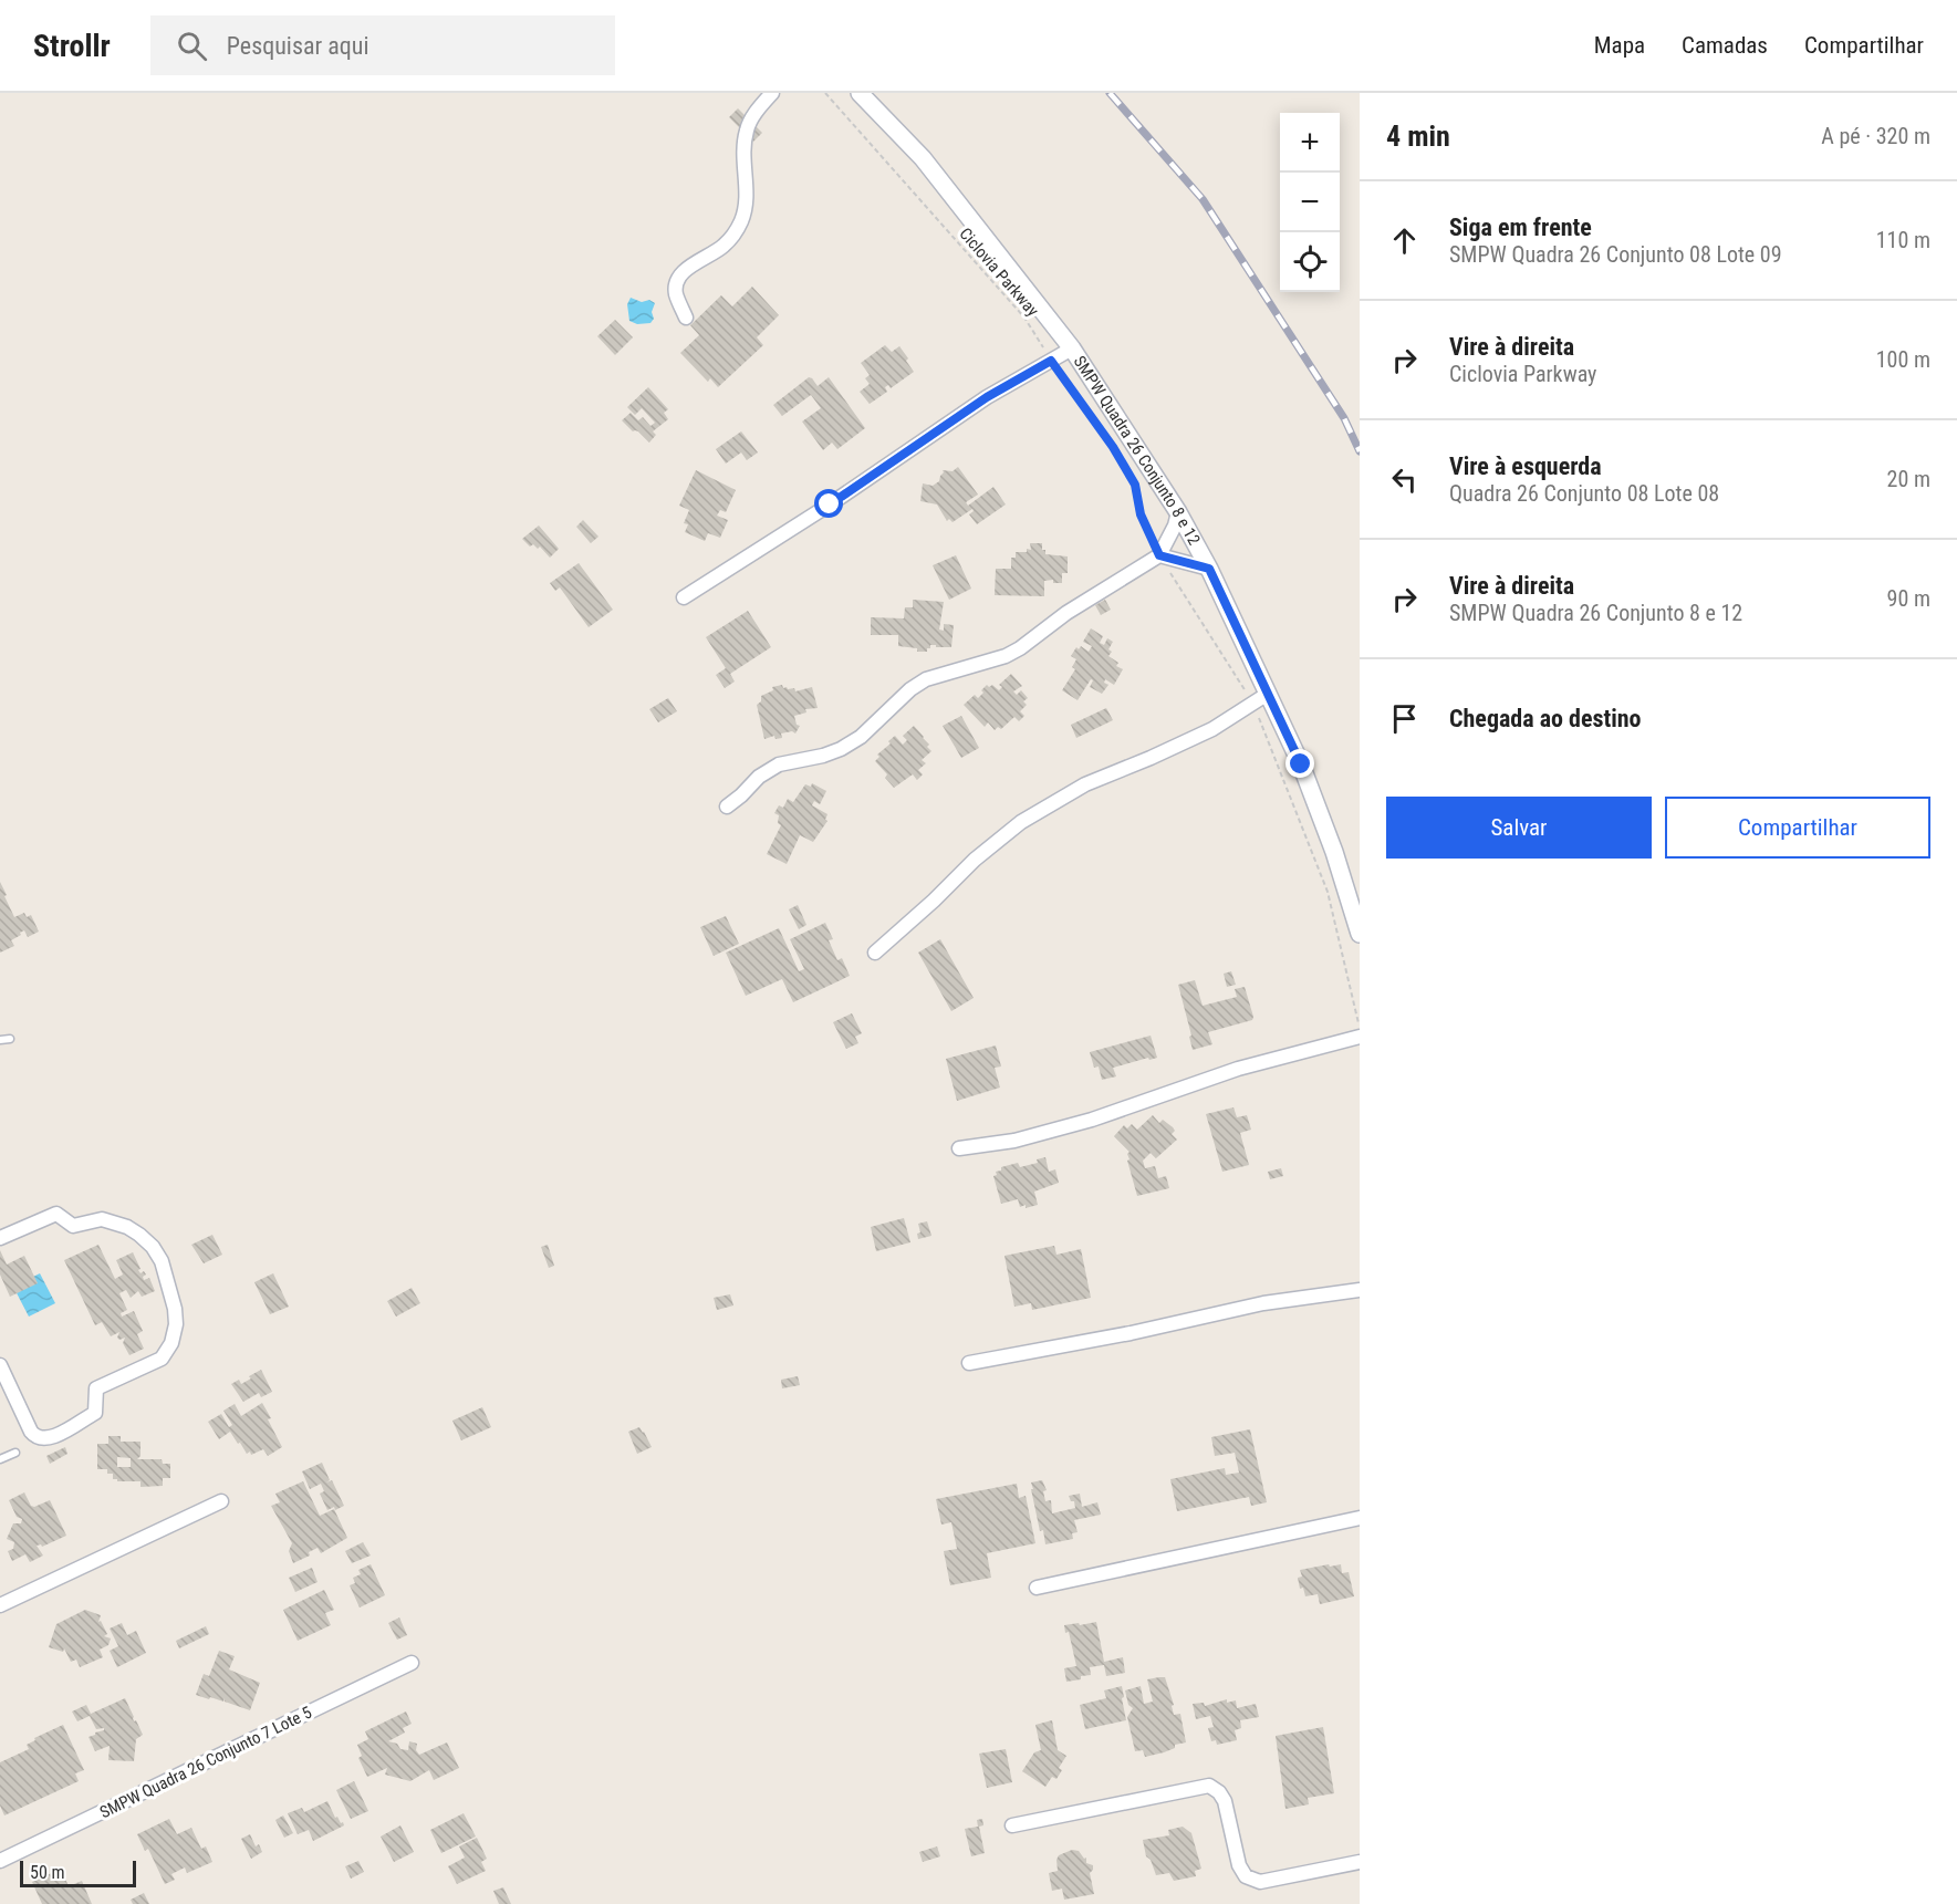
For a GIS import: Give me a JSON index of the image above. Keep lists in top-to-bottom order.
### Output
{
  "streets": {
    "street": ["SMPW Quadra 26 Conjunto 8 e 12", "SMPW Quadra 26 Conjunto 7 Lote 5"],
    "path": ["Ciclovia Parkway"]
  },
  "crossings": [
    ["Ciclovia Parkway", "SMPW Quadra 26 Conjunto 8 e 12"]
  ],
  "scale_bar": "50 m",
  "page": {
    "header": "Strollr",
    "search": "Pesquisar aqui",
    "nav": ["Mapa", "Camadas", "Compartilhar"],
    "heading": ["4 min", "A pé · 320 m"],
    "map_buttons": ["+", "−"],
    "list": [
      ["Siga em frente", "SMPW Quadra 26 Conjunto 08 Lote 09", "110 m"],
      ["Vire à direita", "Ciclovia Parkway", "100 m"],
      ["Vire à esquerda", "Quadra 26 Conjunto 08 Lote 08", "20 m"],
      ["Vire à direita", "SMPW Quadra 26 Conjunto 8 e 12", "90 m"],
      "Chegada ao destino"
    ],
    "buttons": ["Salvar", "Compartilhar"],
    "scale": "50 m"
  }
}
